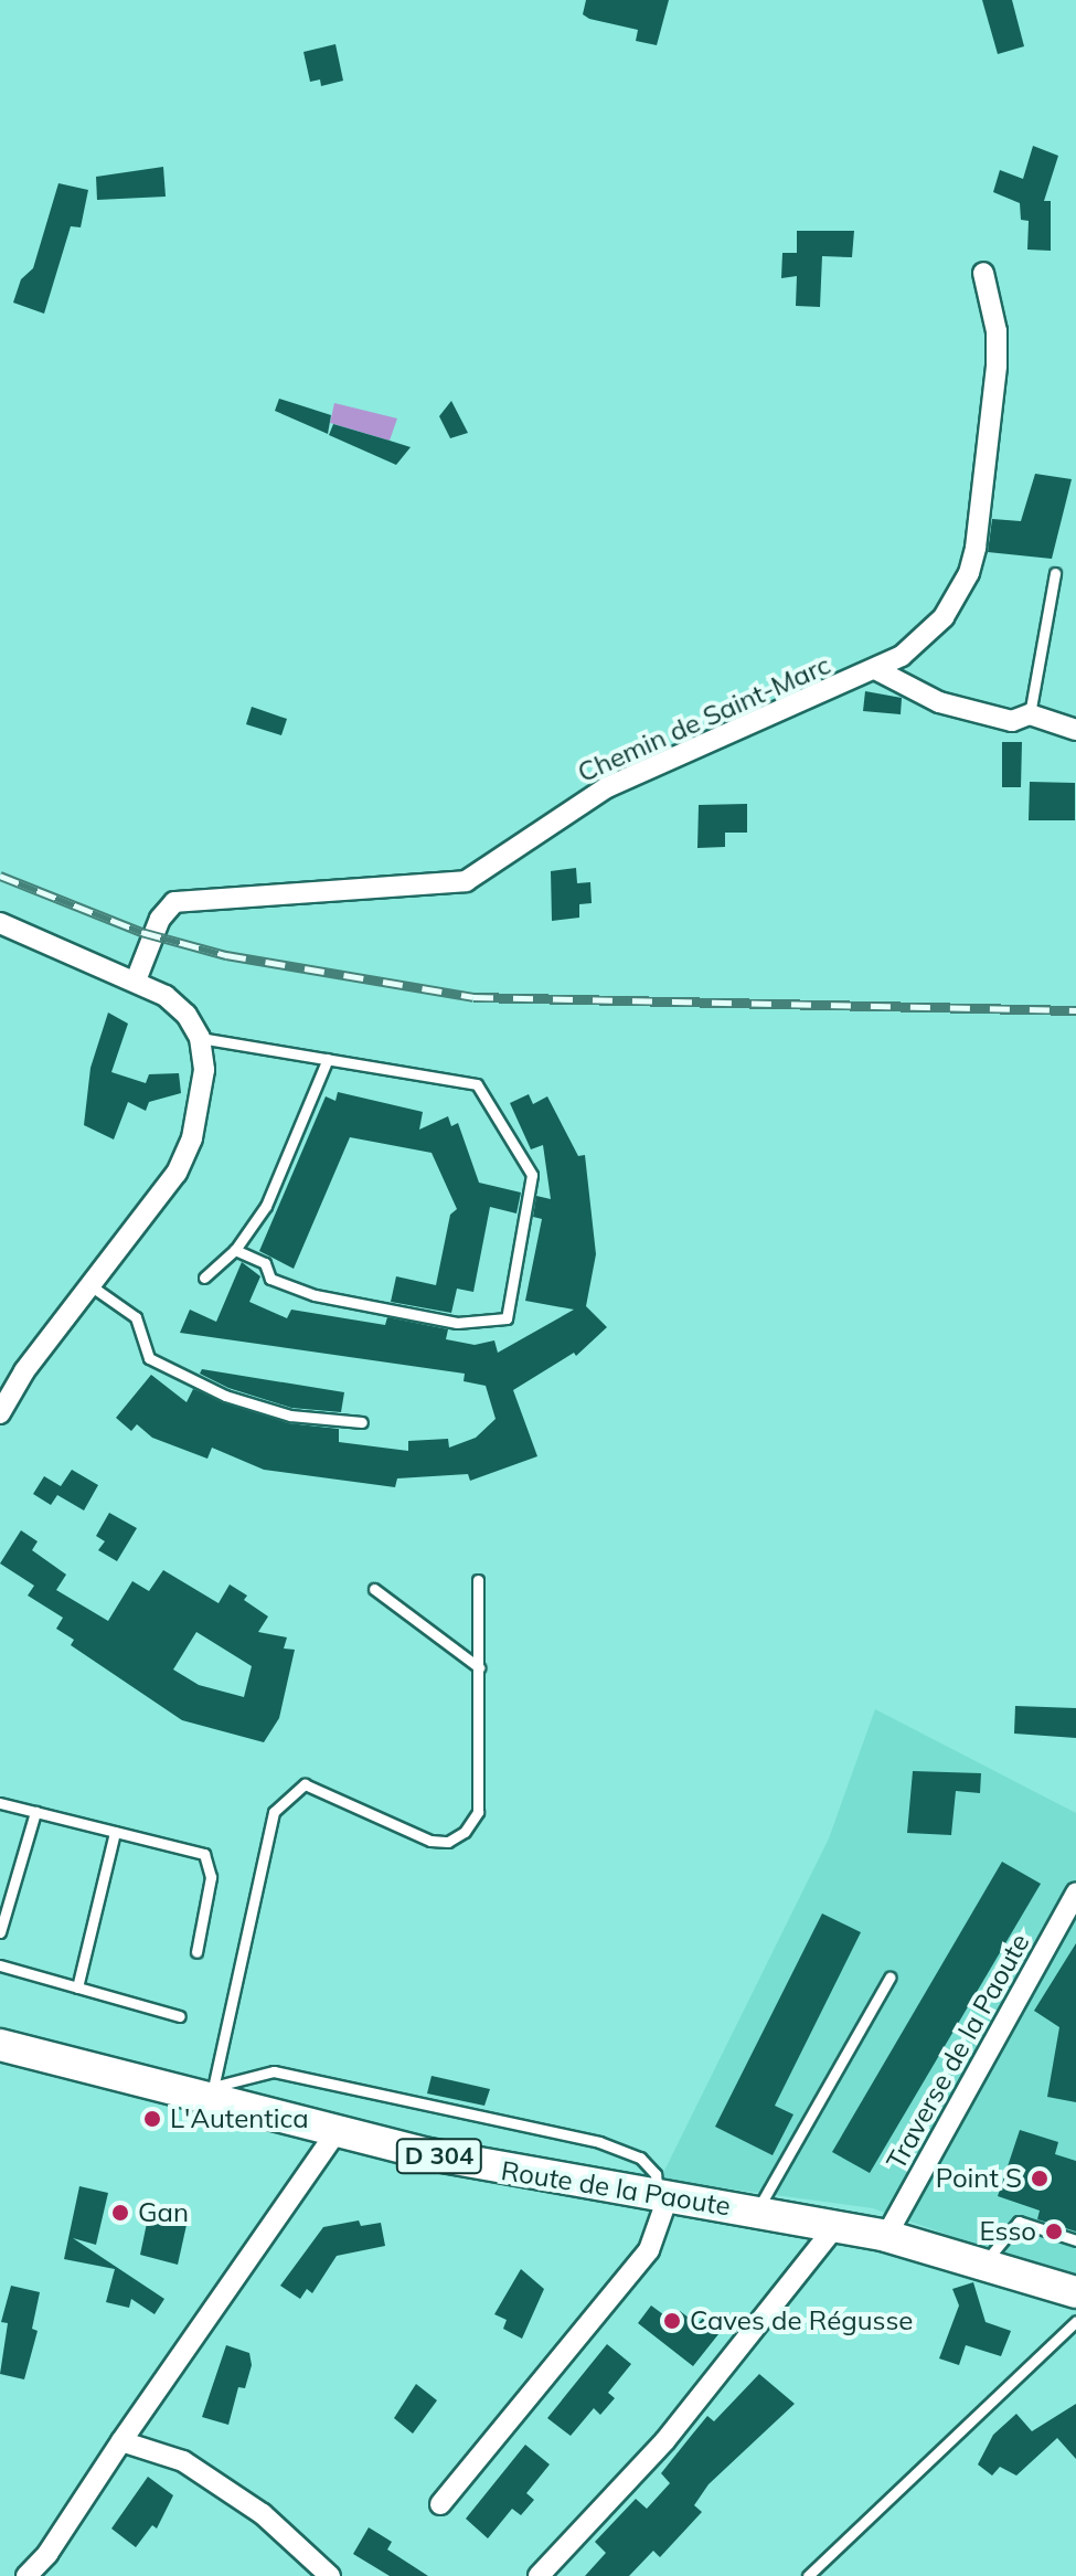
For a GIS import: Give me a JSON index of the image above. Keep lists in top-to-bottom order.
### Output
{
  "streets": {
    "main road": ["D 304", "Route de la Paoute"],
    "street": ["Chemin de Saint-Marc", "Traverse de la Paoute"]
  },
  "crossings": [
    ["Traverse de la Paoute", "Route de la Paoute"]
  ],
  "places": [
    "L'Autentica",
    "Point S",
    "Gan",
    "Esso",
    "Caves de Régusse"
  ]
}
